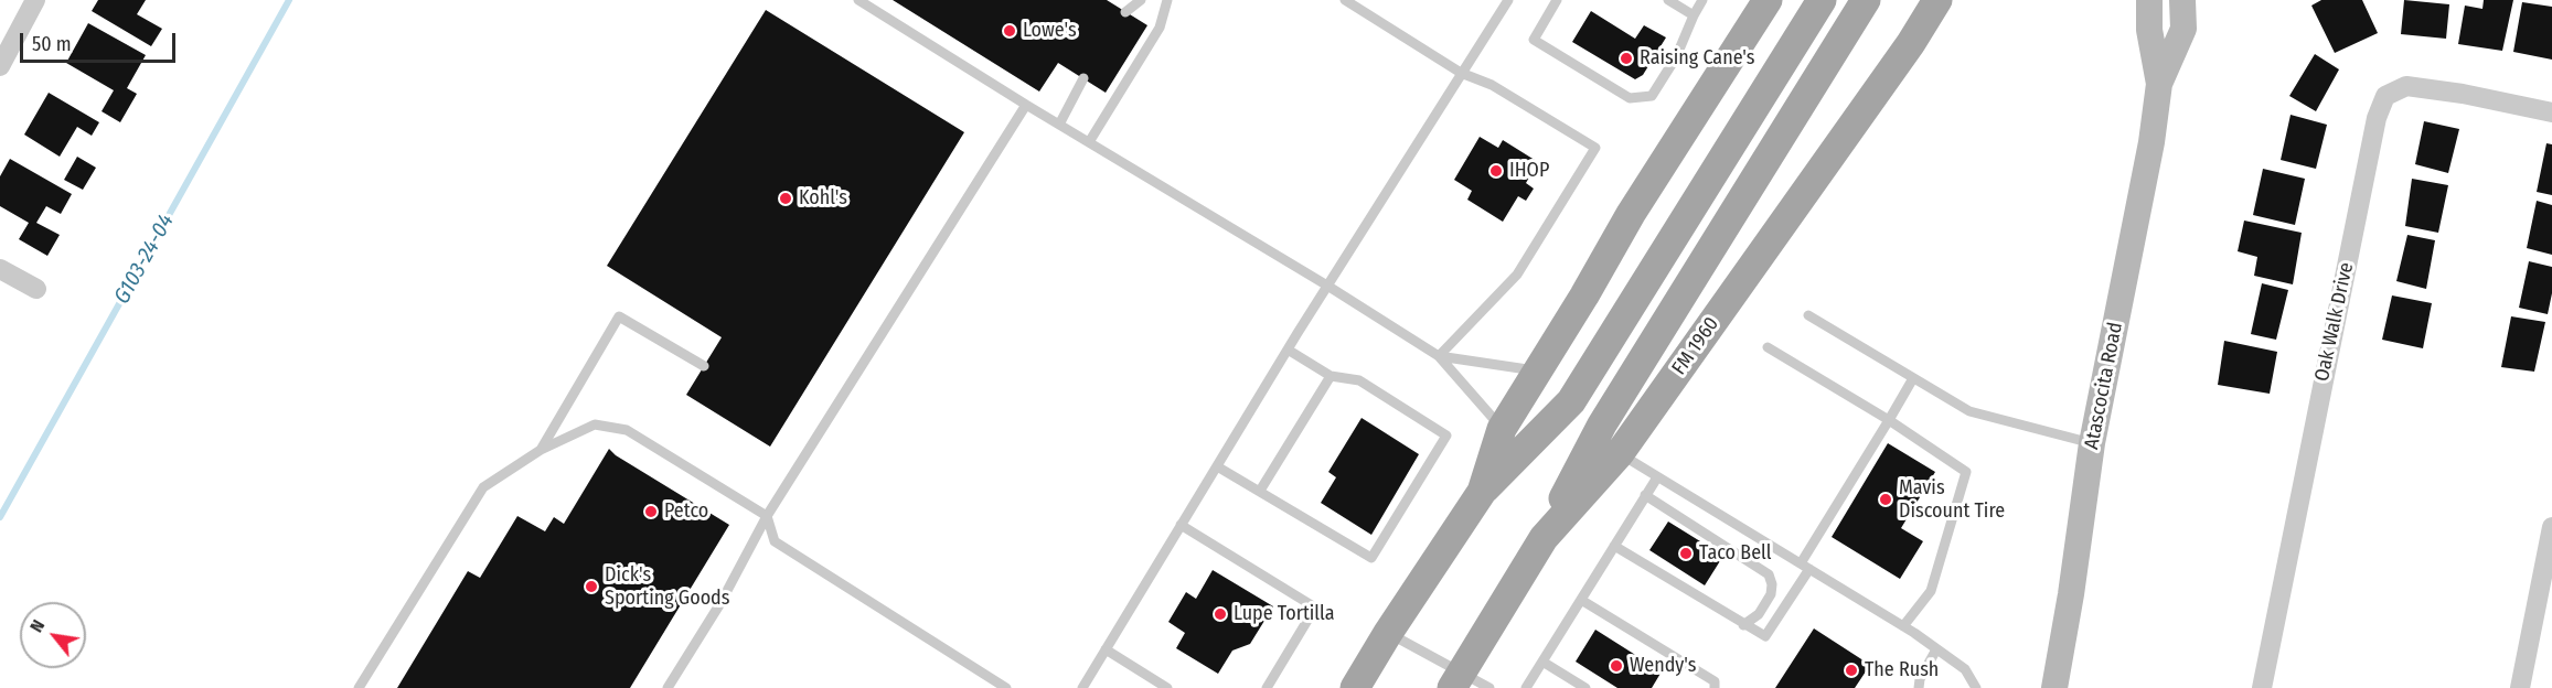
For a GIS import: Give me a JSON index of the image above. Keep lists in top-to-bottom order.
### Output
{
  "streets": {
    "main road": ["FM 1960", "Atascocita Road"],
    "street": ["Oak Walk Drive"]
  },
  "water": ["G103-24-04"],
  "places": [
    "Lowe's",
    "Raising Cane's",
    "IHOP",
    "Kohl's",
    "Mavis Discount Tire",
    "Petco",
    "Taco Bell",
    "Dick's Sporting Goods",
    "Lupe Tortilla",
    "Wendy's",
    "The Rush"
  ],
  "scale_bar": "50 m",
  "north": "top left"
}
